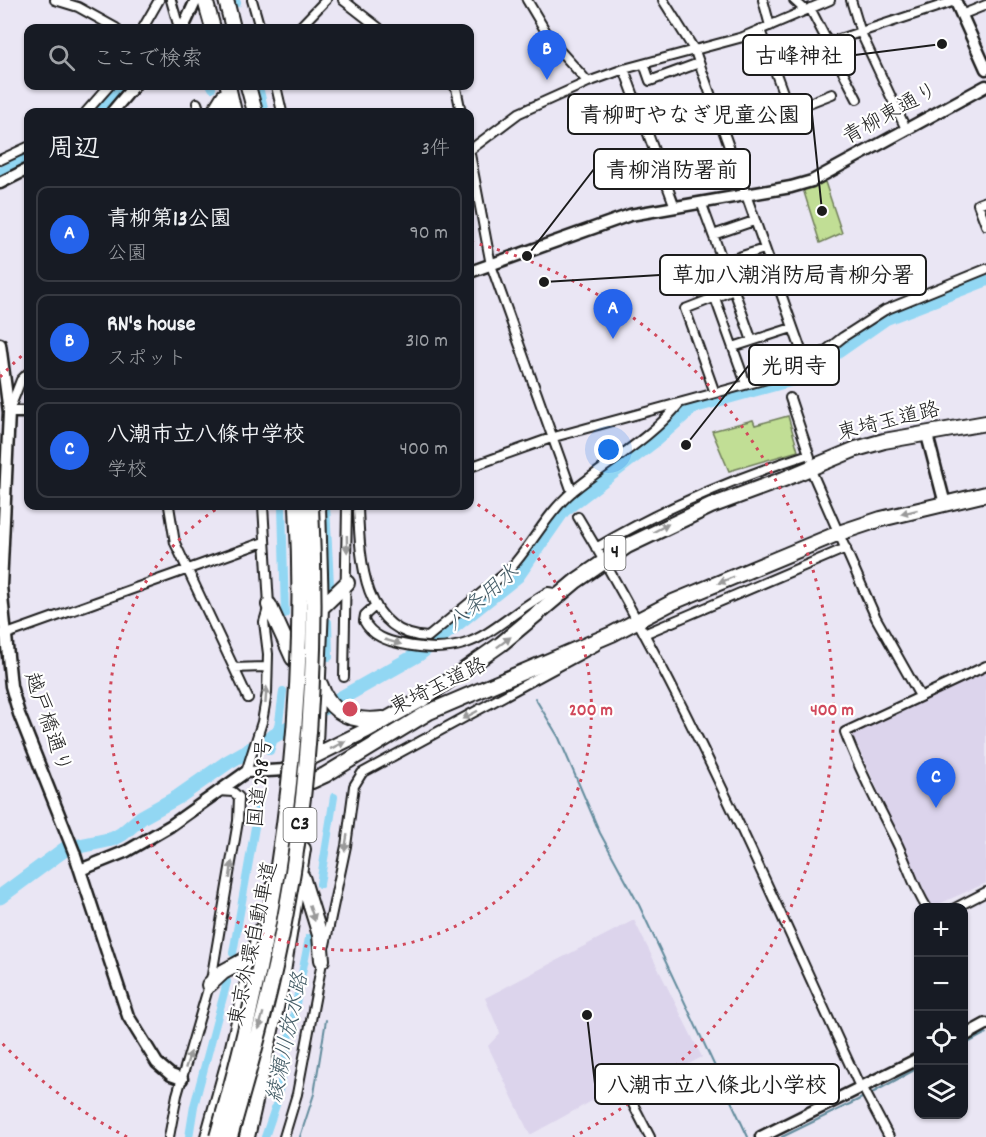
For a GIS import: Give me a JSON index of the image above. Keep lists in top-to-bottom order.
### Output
{
  "streets": {
    "highway": [
      "東埼玉道路",
      "4",
      "国道298号",
      "C3",
      "東京外環自動車道"
    ],
    "street": ["青柳東通り", "越戸橋通り"]
  },
  "crossings": [
    ["東埼玉道路", "国道298号"],
    ["国道298号", "東京外環自動車道"]
  ],
  "water": ["八条用水", "綾瀬川放水路"],
  "places": [
    "古峰神社",
    "青柳町やなぎ児童公園",
    "青柳消防署前",
    "草加八潮消防局青柳分署",
    "光明寺",
    "八潮市立八條北小学校"
  ],
  "page": {
    "search": "ここで検索",
    "pins": ["B", "A", "C"],
    "heading": ["周辺", "3件"],
    "list": [
      {
        "mark": "A",
        "name": "青柳第13公園",
        "note": "公園",
        "value": "90 m"
      },
      {
        "mark": "B",
        "name": "RN's house",
        "note": "スポット",
        "value": "310 m"
      },
      {
        "mark": "C",
        "name": "八潮市立八條中学校",
        "note": "学校",
        "value": "400 m"
      }
    ],
    "map_buttons": ["+", "−"]
  },
  "rings": ["200 m", "400 m"]
}
